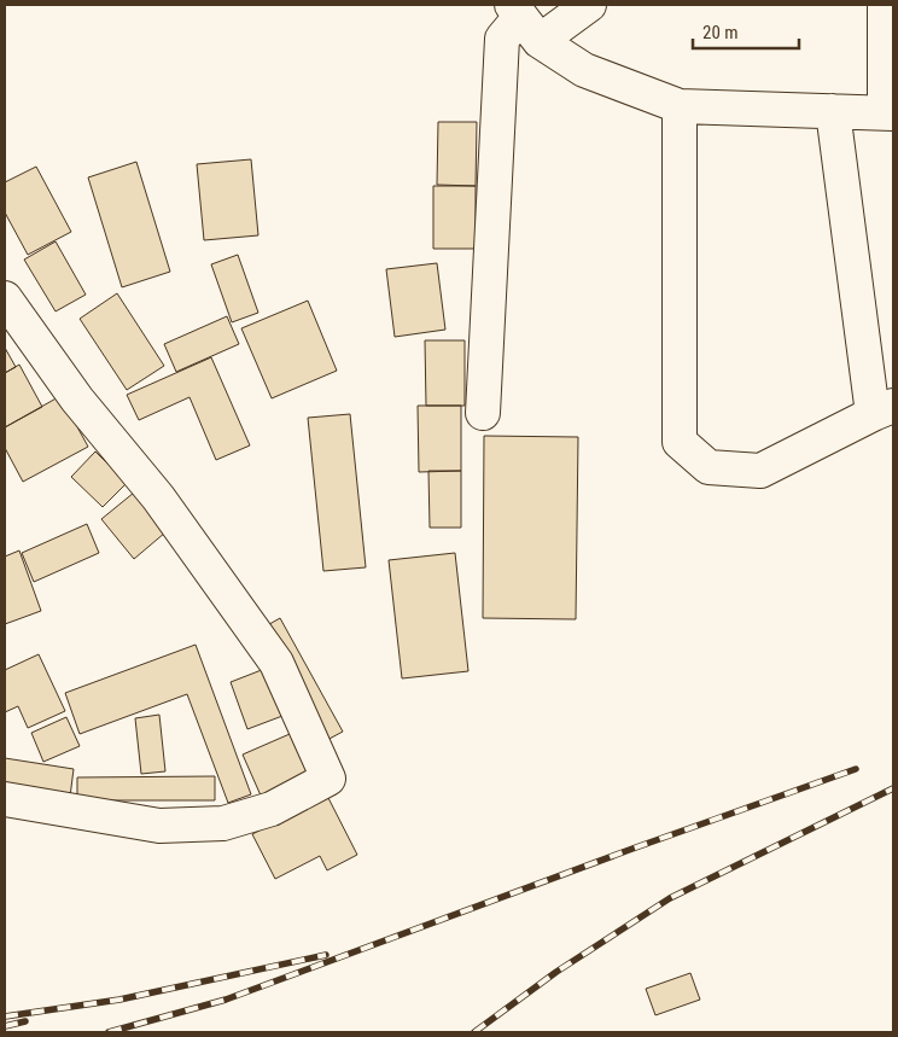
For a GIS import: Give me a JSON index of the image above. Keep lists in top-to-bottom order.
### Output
{
  "scale_bar": "20 m"
}
